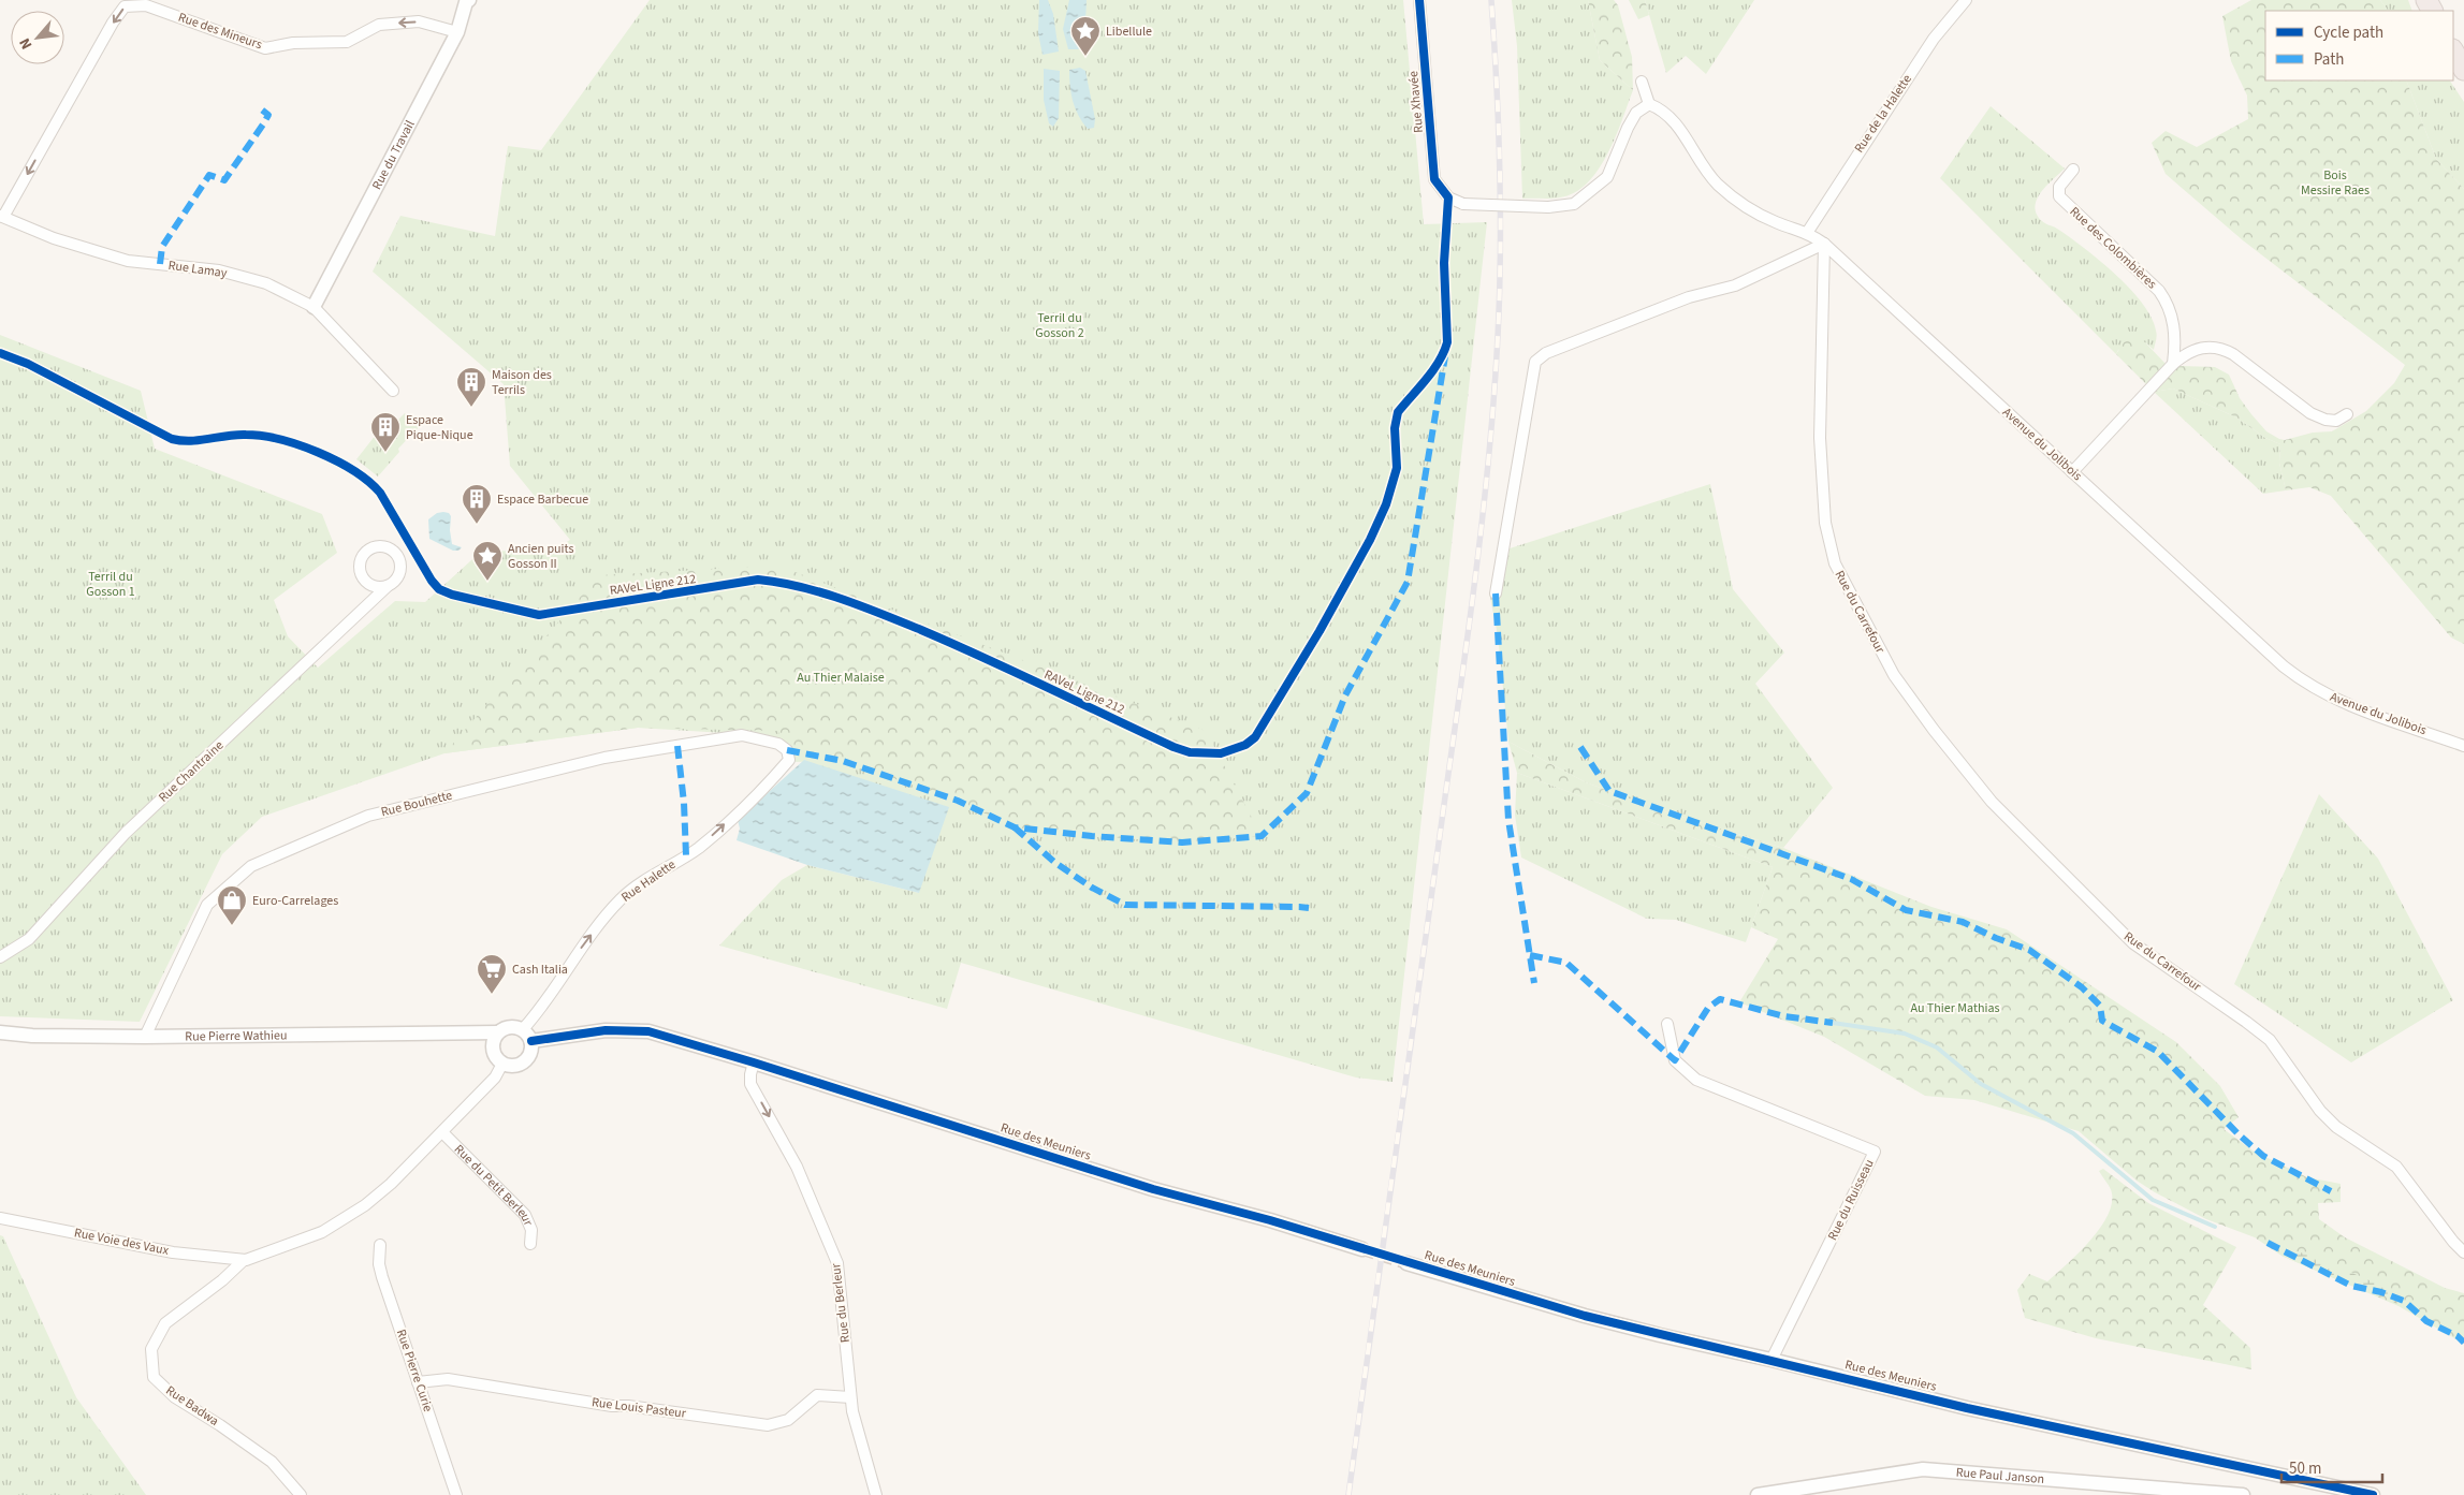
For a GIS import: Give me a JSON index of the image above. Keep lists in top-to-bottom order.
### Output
{
  "streets": {
    "street": [
      "Rue des Mineurs",
      "Rue Xhavée",
      "Rue de la Halette",
      "Rue du Travail",
      "Rue des Colombières",
      "Rue Lamay",
      "Avenue du Jolibois",
      "Rue du Carrefour",
      "Rue Chantraine",
      "Rue Bouhette",
      "Rue Halette",
      "Rue Pierre Wathieu",
      "Rue des Meuniers",
      "Rue du Petit Berleur",
      "Rue du Ruisseau",
      "Rue Voie des Vaux",
      "Rue du Berleur",
      "Rue Pierre Curie",
      "Rue Badwa",
      "Rue Louis Pasteur",
      "Rue Paul Janson"
    ],
    "cycle path": ["RAVeL Ligne 212"]
  },
  "crossings": [
    ["Rue des Mineurs", "Rue du Travail"],
    ["Rue des Mineurs", "Rue Lamay"],
    ["Rue Xhavée", "Avenue du Jolibois"],
    ["Rue de la Halette", "Avenue du Jolibois"],
    ["Rue du Travail", "Rue Lamay"],
    ["Avenue du Jolibois", "Rue du Carrefour"],
    ["Rue Bouhette", "Rue Halette"],
    ["Rue Bouhette", "Rue Pierre Wathieu"],
    ["Rue Halette", "Rue Pierre Wathieu"],
    ["Rue des Meuniers", "Rue du Ruisseau"],
    ["Rue des Meuniers", "Rue du Berleur"],
    ["Rue Voie des Vaux", "Rue Badwa"],
    ["Rue du Berleur", "Rue Louis Pasteur"],
    ["Rue Pierre Curie", "Rue Louis Pasteur"]
  ],
  "one_way": ["Rue des Mineurs", "Rue Halette", "Rue du Berleur"],
  "parks": [
    "Bois Messire Raes",
    "Terril du Gosson 2",
    "Terril du Gosson 1",
    "Au Thier Malaise",
    "Au Thier Mathias"
  ],
  "places": {
    "place": ["Libellule", "Ancien puits Gosson II"],
    "building": ["Maison des Terrils", "Espace Pique-Nique", "Espace Barbecue"],
    "shop": ["Euro-Carrelages"],
    "supermarket": ["Cash Italia"]
  },
  "legend": ["Cycle path", "Path"],
  "scale_bar": "50 m",
  "north": "bottom left"
}
